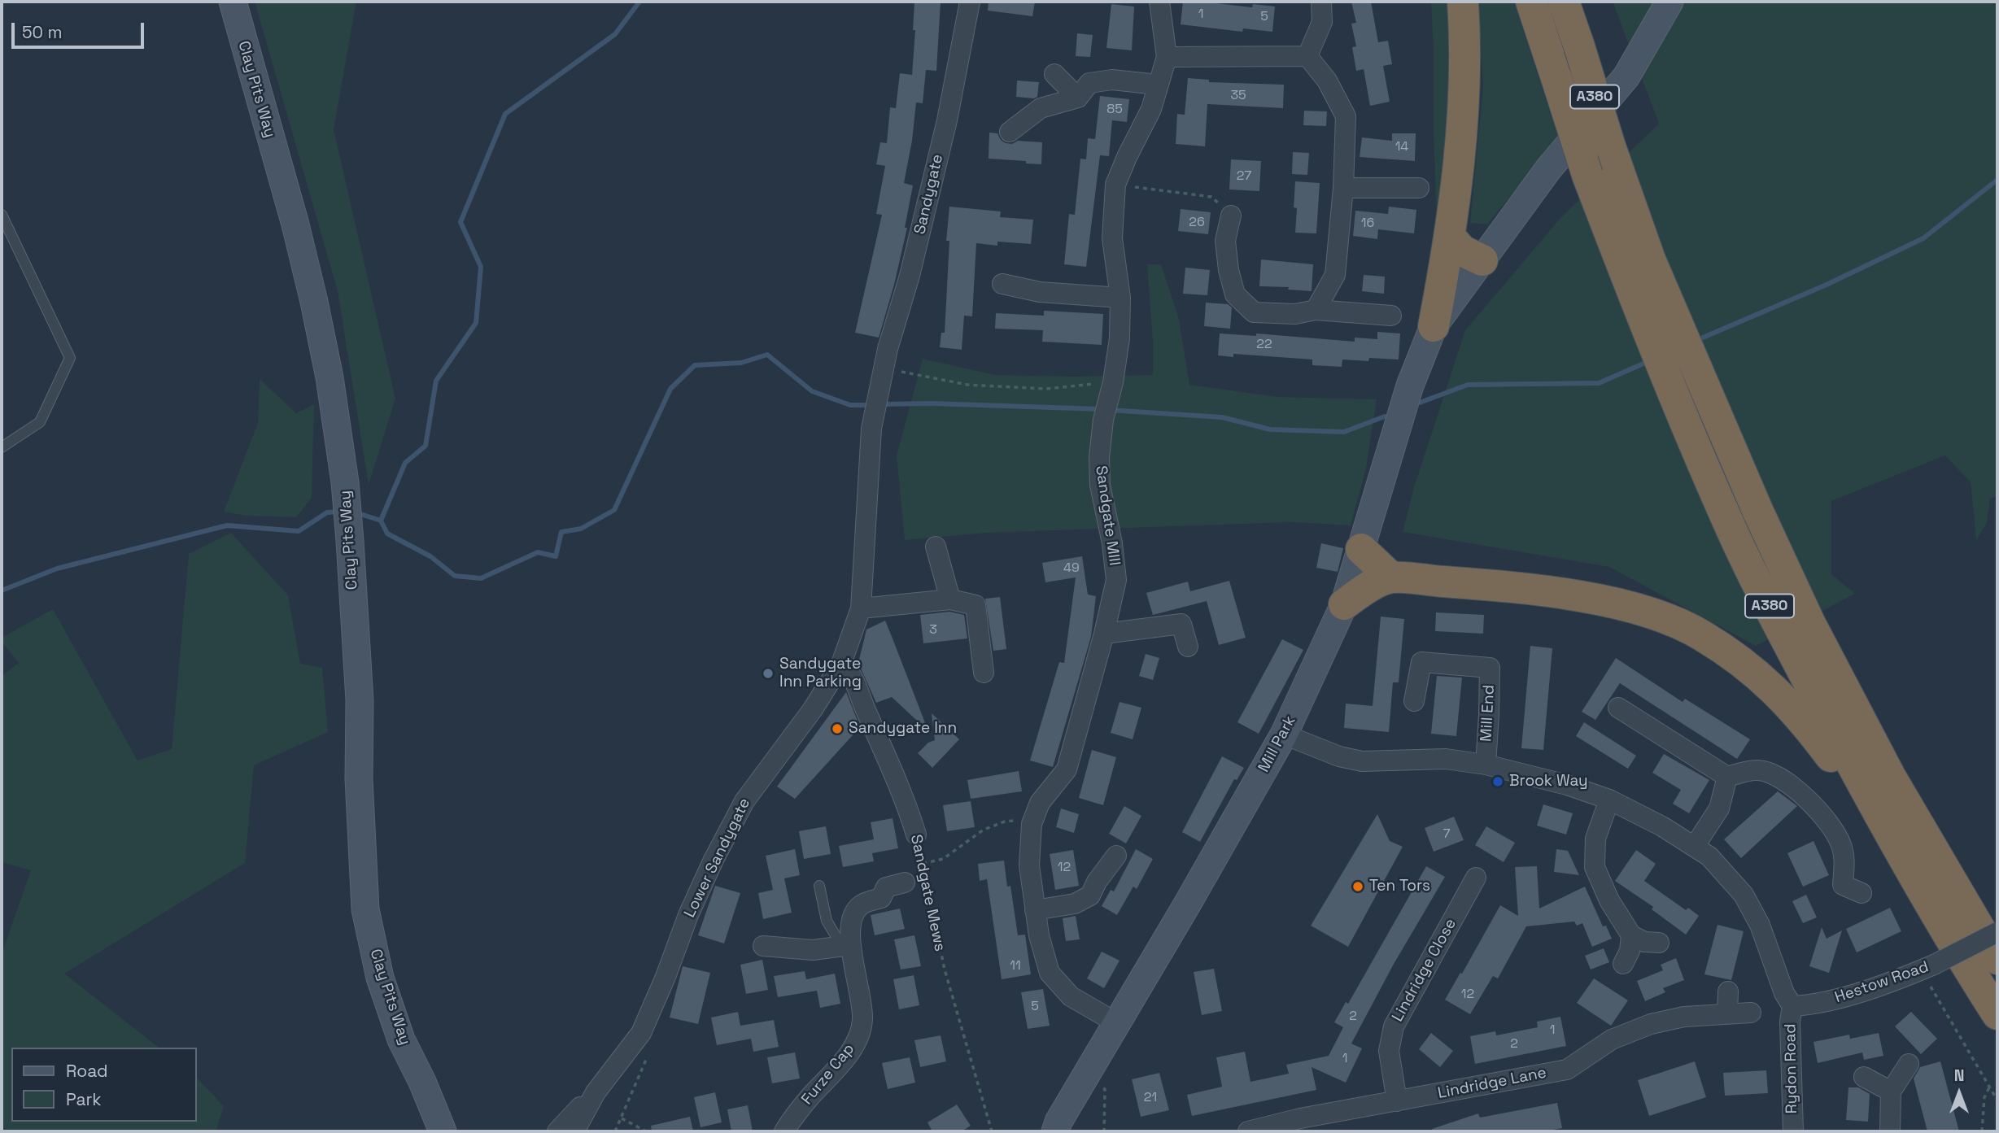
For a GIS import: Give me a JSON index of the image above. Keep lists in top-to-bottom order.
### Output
{
  "streets": {
    "highway": ["A380"],
    "main road": ["Clay Pits Way", "Mill Park"],
    "street": [
      "Sandygate",
      "Sandgate MIll",
      "Mill End",
      "Lower Sandygate",
      "Sandgate Mews",
      "Lindridge Close",
      "Hestow Road",
      "Rydon Road",
      "Furze Cap",
      "Lindridge Lane"
    ]
  },
  "crossings": [
    ["A380", "Mill Park"],
    ["Sandygate", "Lower Sandygate"],
    ["Sandgate MIll", "Mill Park"],
    ["Lower Sandygate", "Sandgate Mews"],
    ["Lindridge Close", "Lindridge Lane"],
    ["Hestow Road", "Rydon Road"]
  ],
  "places": [
    "Sandygate Inn Parking",
    "Sandygate Inn",
    "Brook Way",
    "Ten Tors"
  ],
  "house_numbers": [
    "1",
    "5",
    "35",
    "85",
    "14",
    "27",
    "26",
    "16",
    "22",
    "49",
    "3",
    "7",
    "12",
    "11",
    "12",
    "5",
    "2",
    "1",
    "2",
    "1",
    "21"
  ],
  "legend": ["Road", "Park"],
  "scale_bar": "50 m",
  "north": "top"
}
